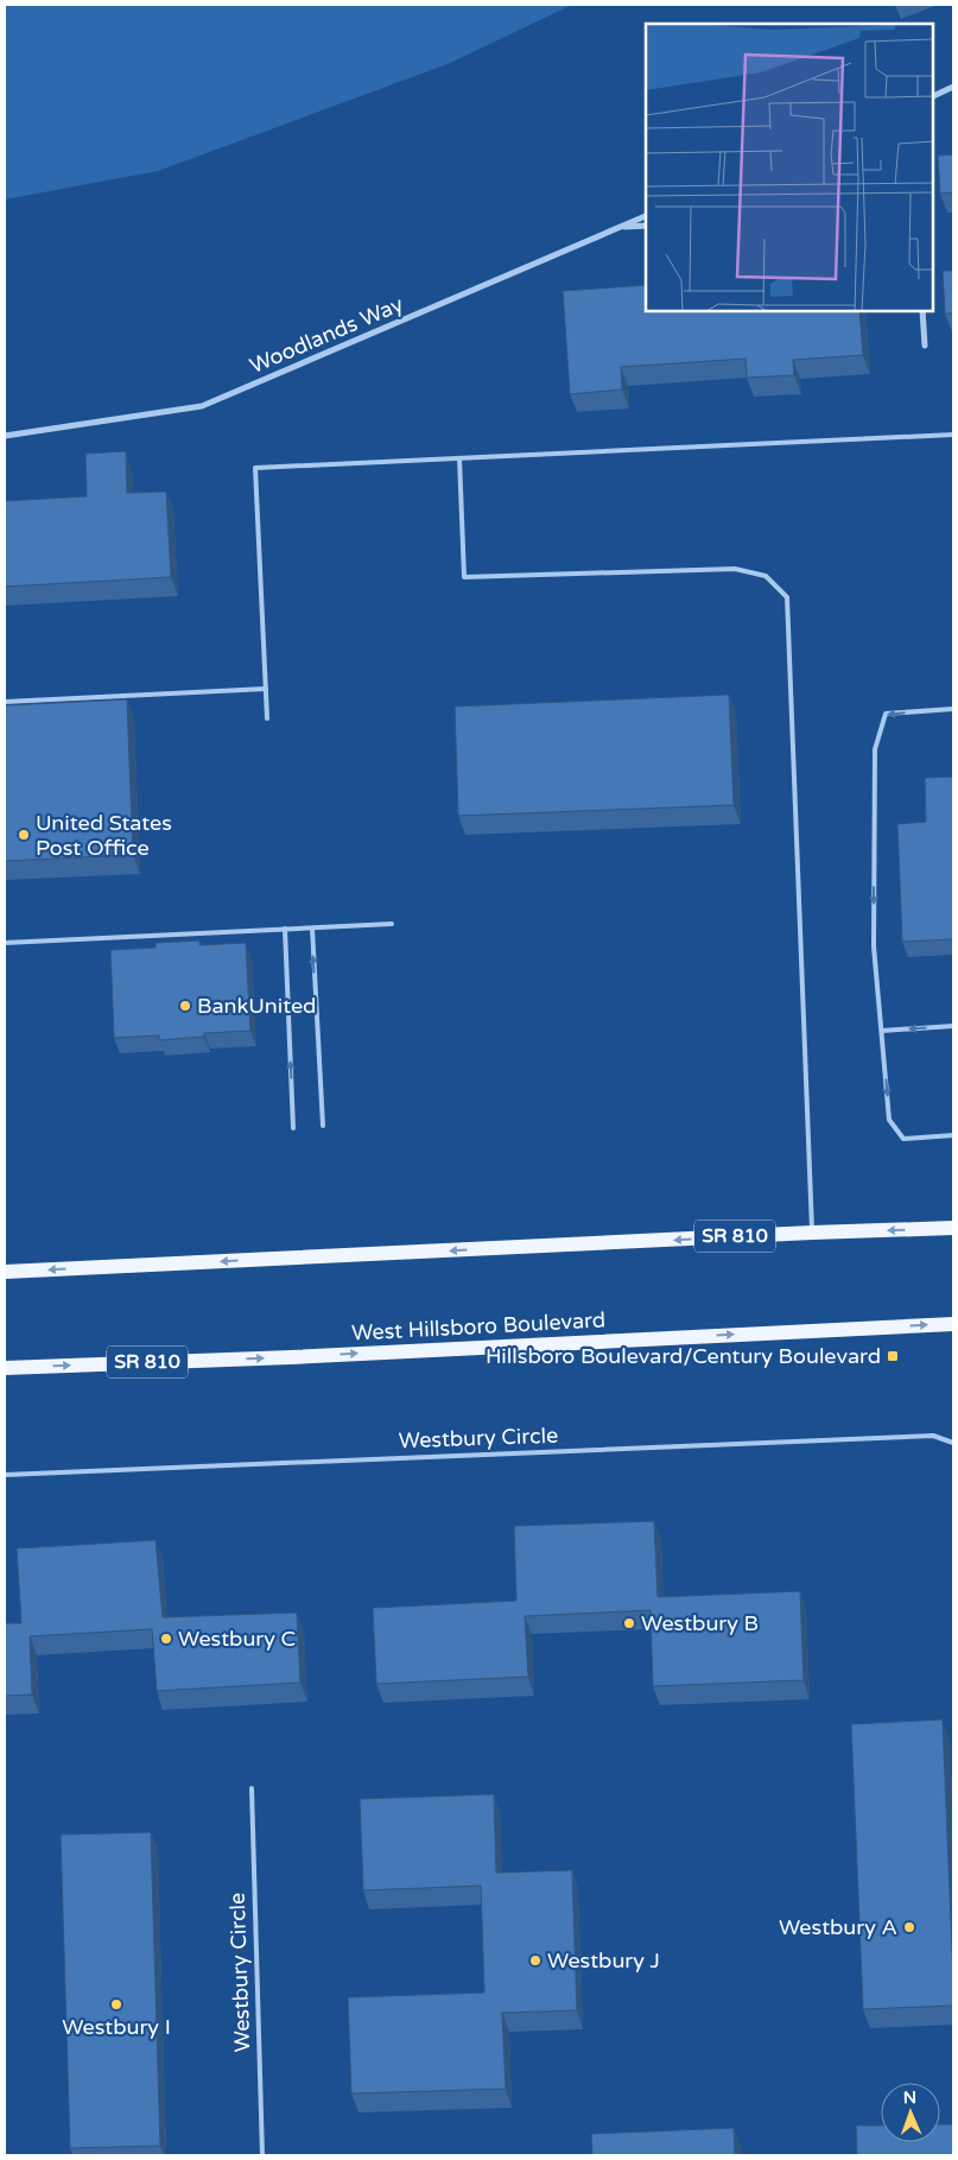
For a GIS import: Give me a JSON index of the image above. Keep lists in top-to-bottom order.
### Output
{
  "streets": {
    "main road": ["SR 810", "West Hillsboro Boulevard"],
    "street": ["Woodlands Way"],
    "lane": ["Westbury Circle"]
  },
  "places": {
    "other": [
      "United States Post Office",
      "BankUnited",
      "Westbury B",
      "Westbury C",
      "Westbury A",
      "Westbury J",
      "Westbury I"
    ],
    "transit": ["Hillsboro Boulevard/Century Boulevard"]
  },
  "north": "top"
}
